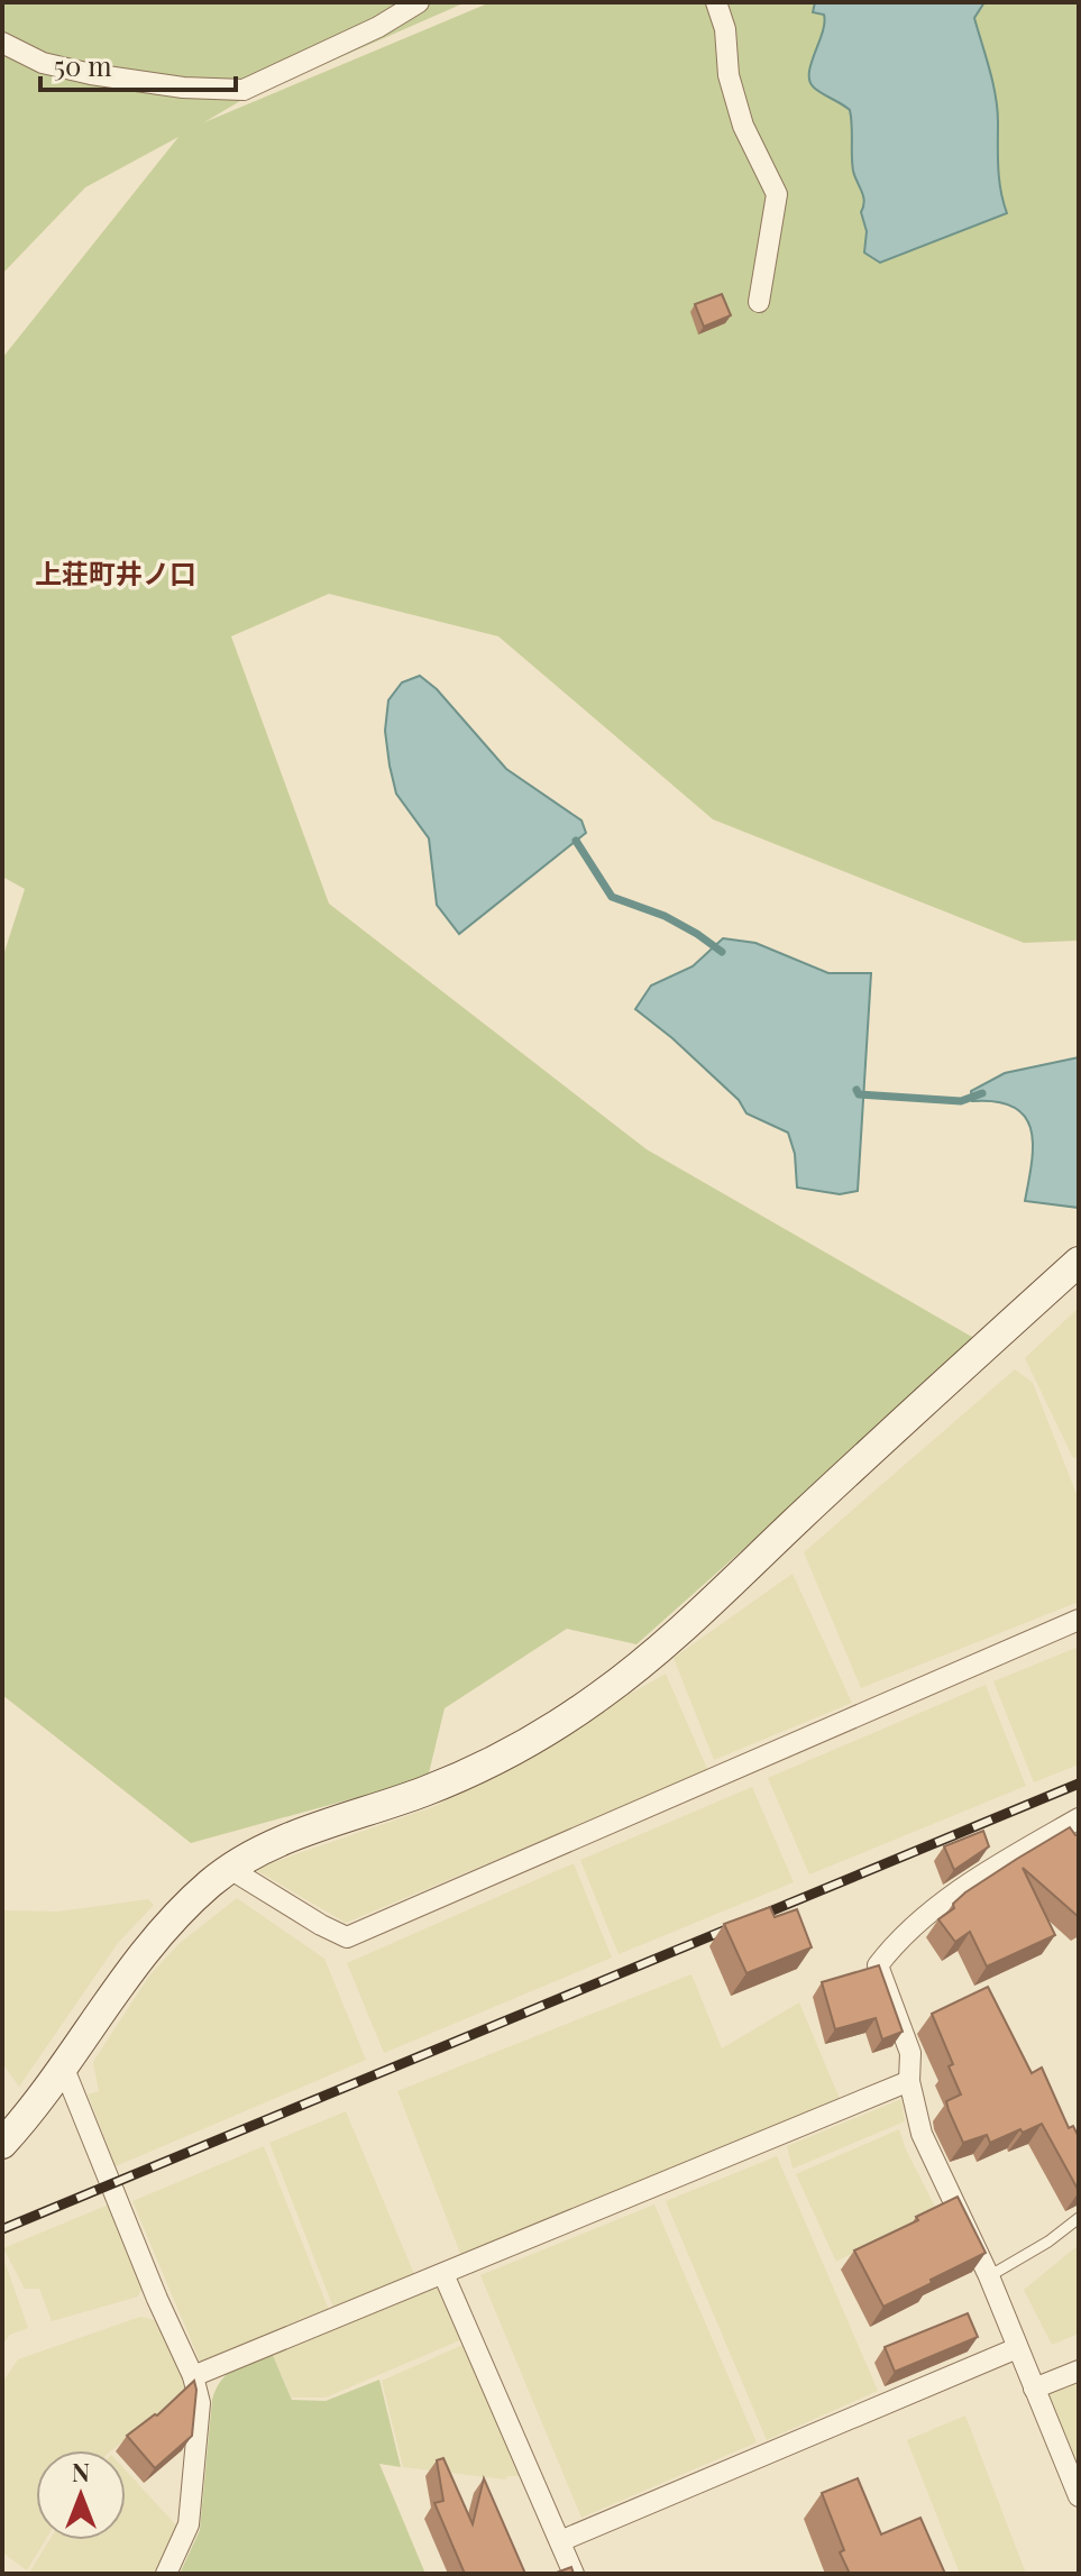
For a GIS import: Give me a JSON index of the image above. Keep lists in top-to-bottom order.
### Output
{
  "districts": ["上荘町井ノ口"],
  "scale_bar": "50 m",
  "north": "top"
}
